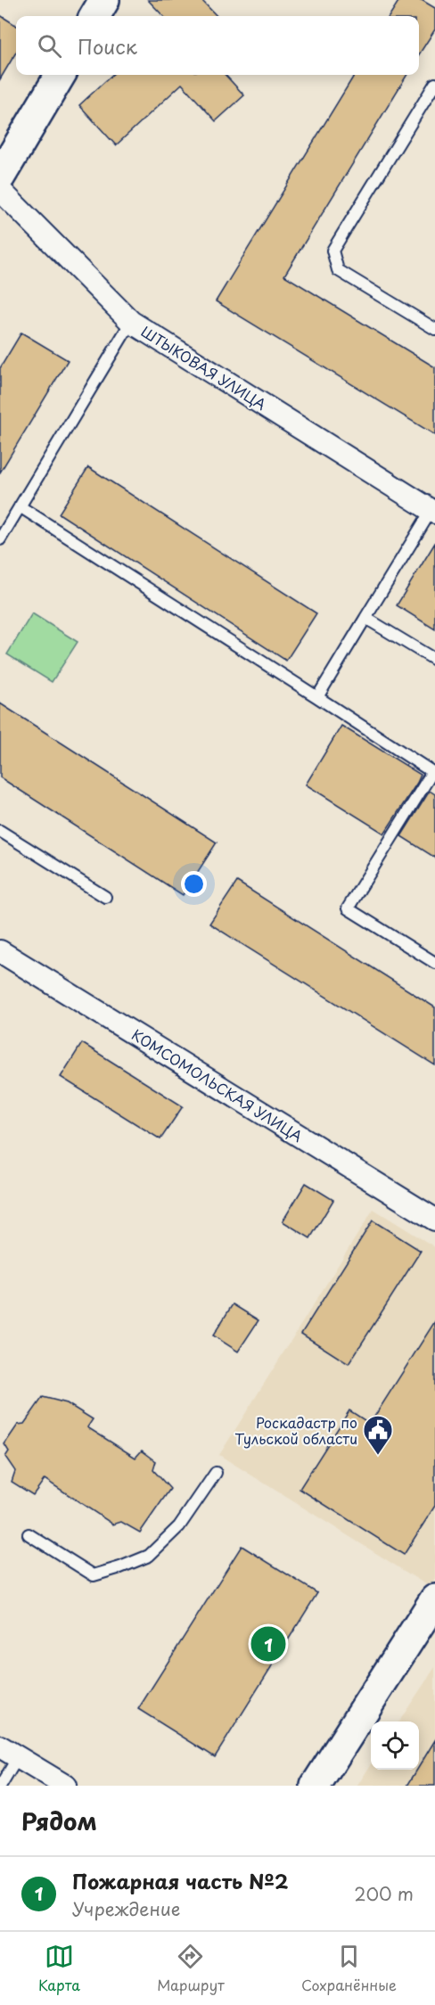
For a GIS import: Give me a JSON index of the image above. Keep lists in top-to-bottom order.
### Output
{
  "streets": {
    "street": ["ШТЫКОВАЯ УЛИЦА", "КОМСОМОЛЬСКАЯ УЛИЦА"]
  },
  "places": {
    "public building": ["Роскадастр по Тульской области"]
  },
  "page": {
    "search": "Поиск",
    "pins": "1",
    "heading": "Рядом",
    "list": [
      {
        "mark": "1",
        "name": "Пожарная часть №2",
        "note": "Учреждение",
        "value": "200 m"
      }
    ],
    "nav": ["Карта", "Маршрут", "Сохранённые"]
  }
}
